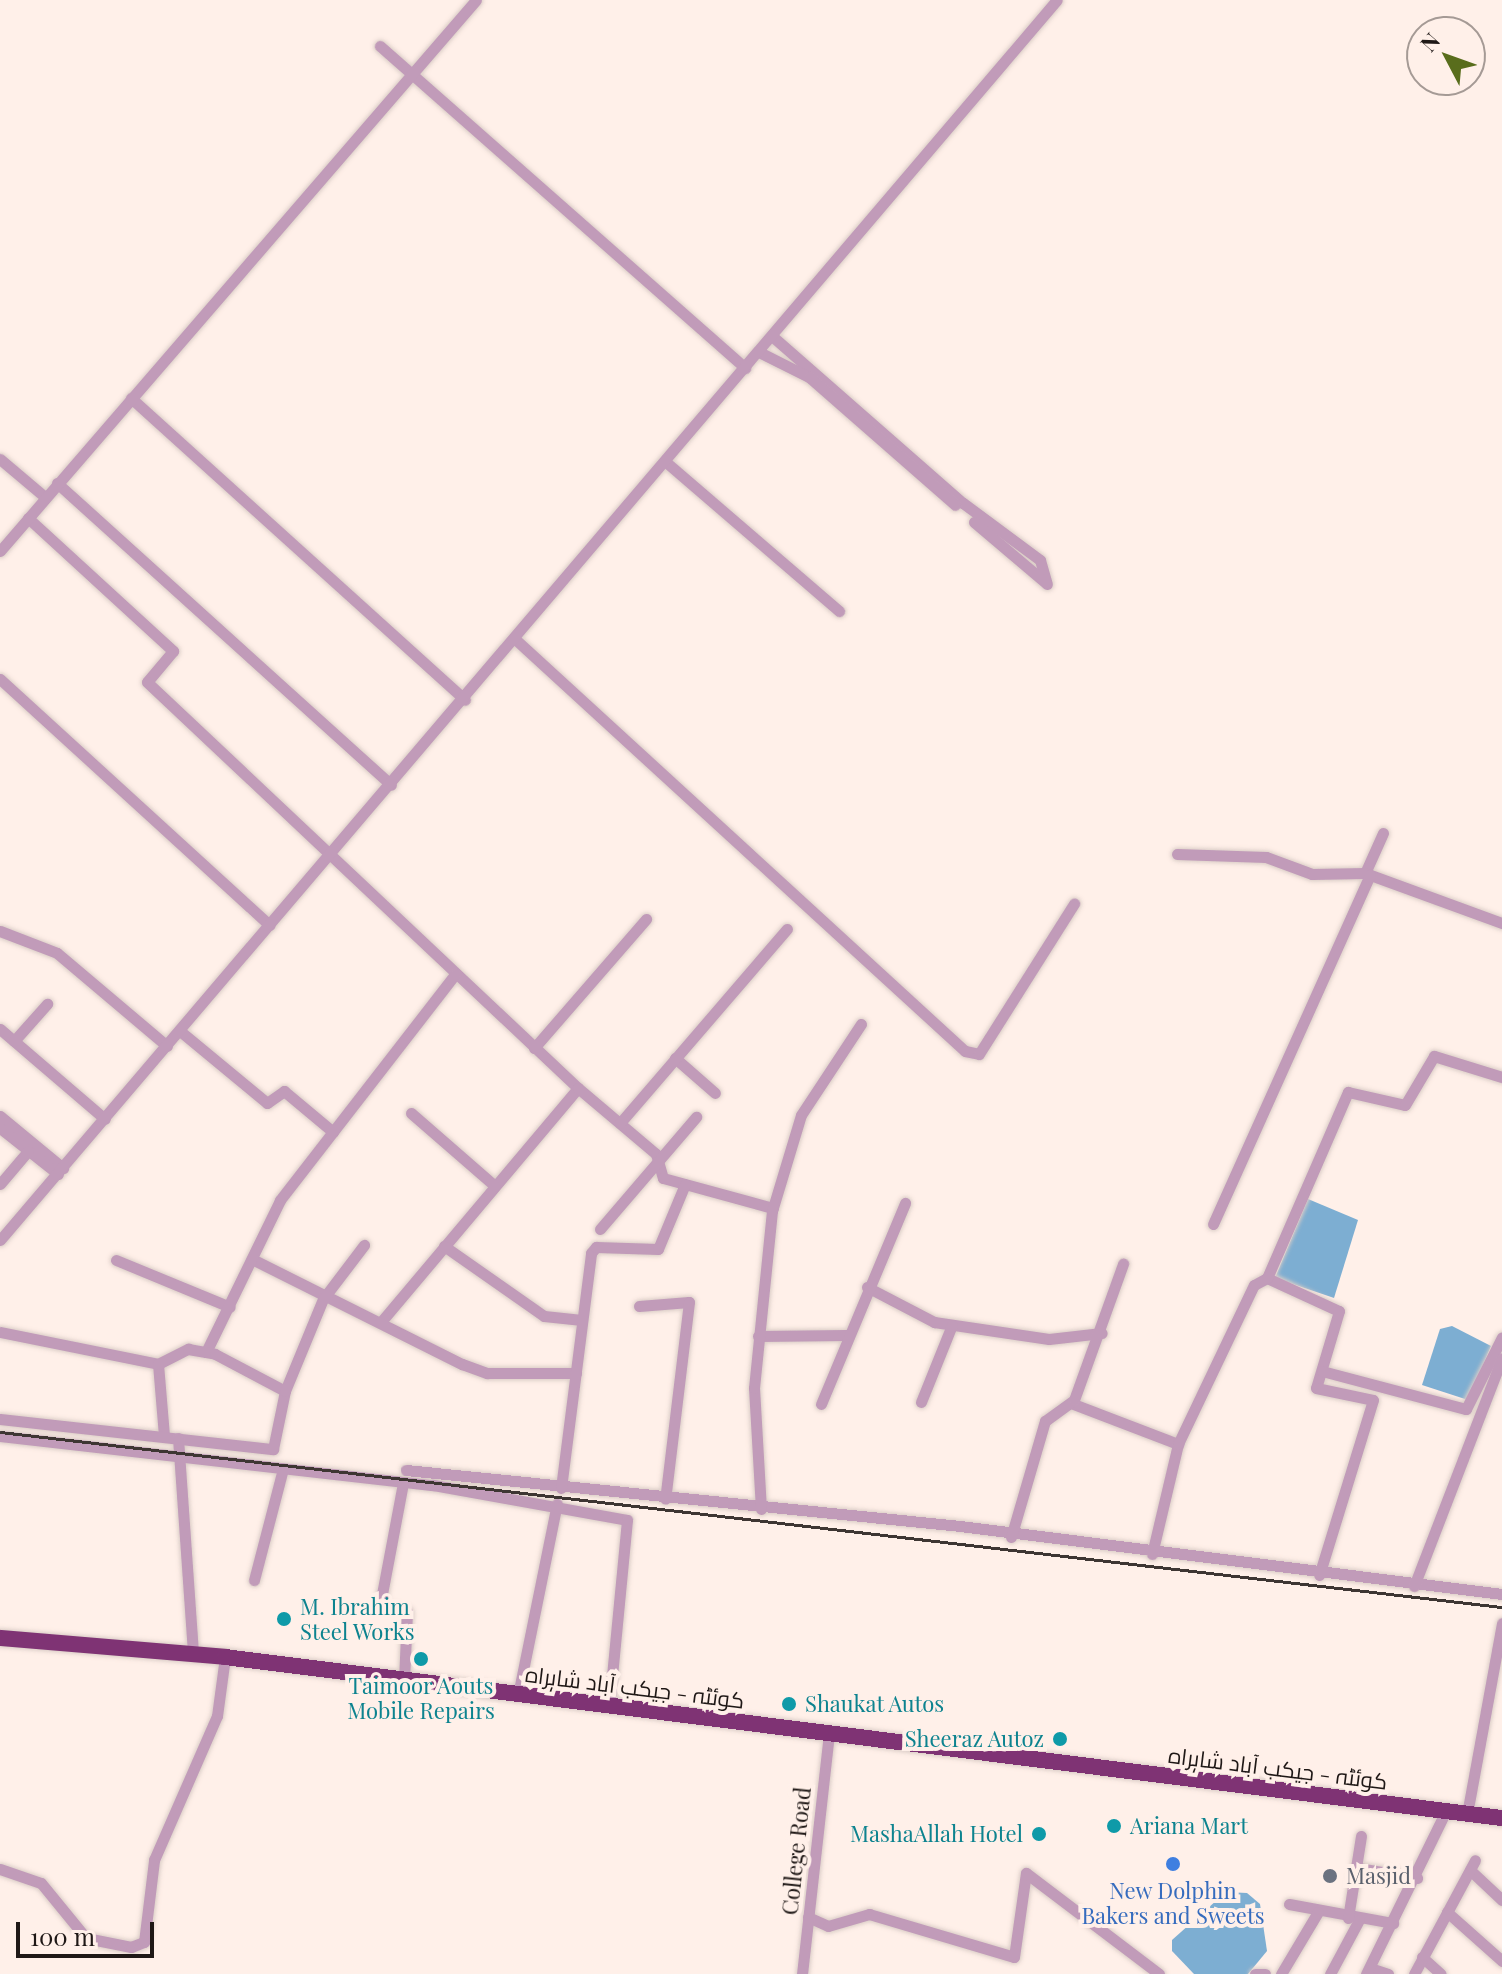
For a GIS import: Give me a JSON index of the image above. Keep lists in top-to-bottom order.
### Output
{
  "streets": {
    "highway": ["کوئٹہ - جیکب آباد شاہراہ"],
    "street": ["College Road"]
  },
  "crossings": [
    ["کوئٹہ - جیکب آباد شاہراہ", "College Road"]
  ],
  "places": [
    "M. Ibrahim Steel Works",
    "Taimoor Aouts Mobile Repairs",
    "Shaukat Autos",
    "Sheeraz Autoz",
    "Ariana Mart",
    "MashaAllah Hotel",
    "New Dolphin Bakers and Sweets",
    "Masjid"
  ],
  "scale_bar": "100 m",
  "north": "top left"
}
